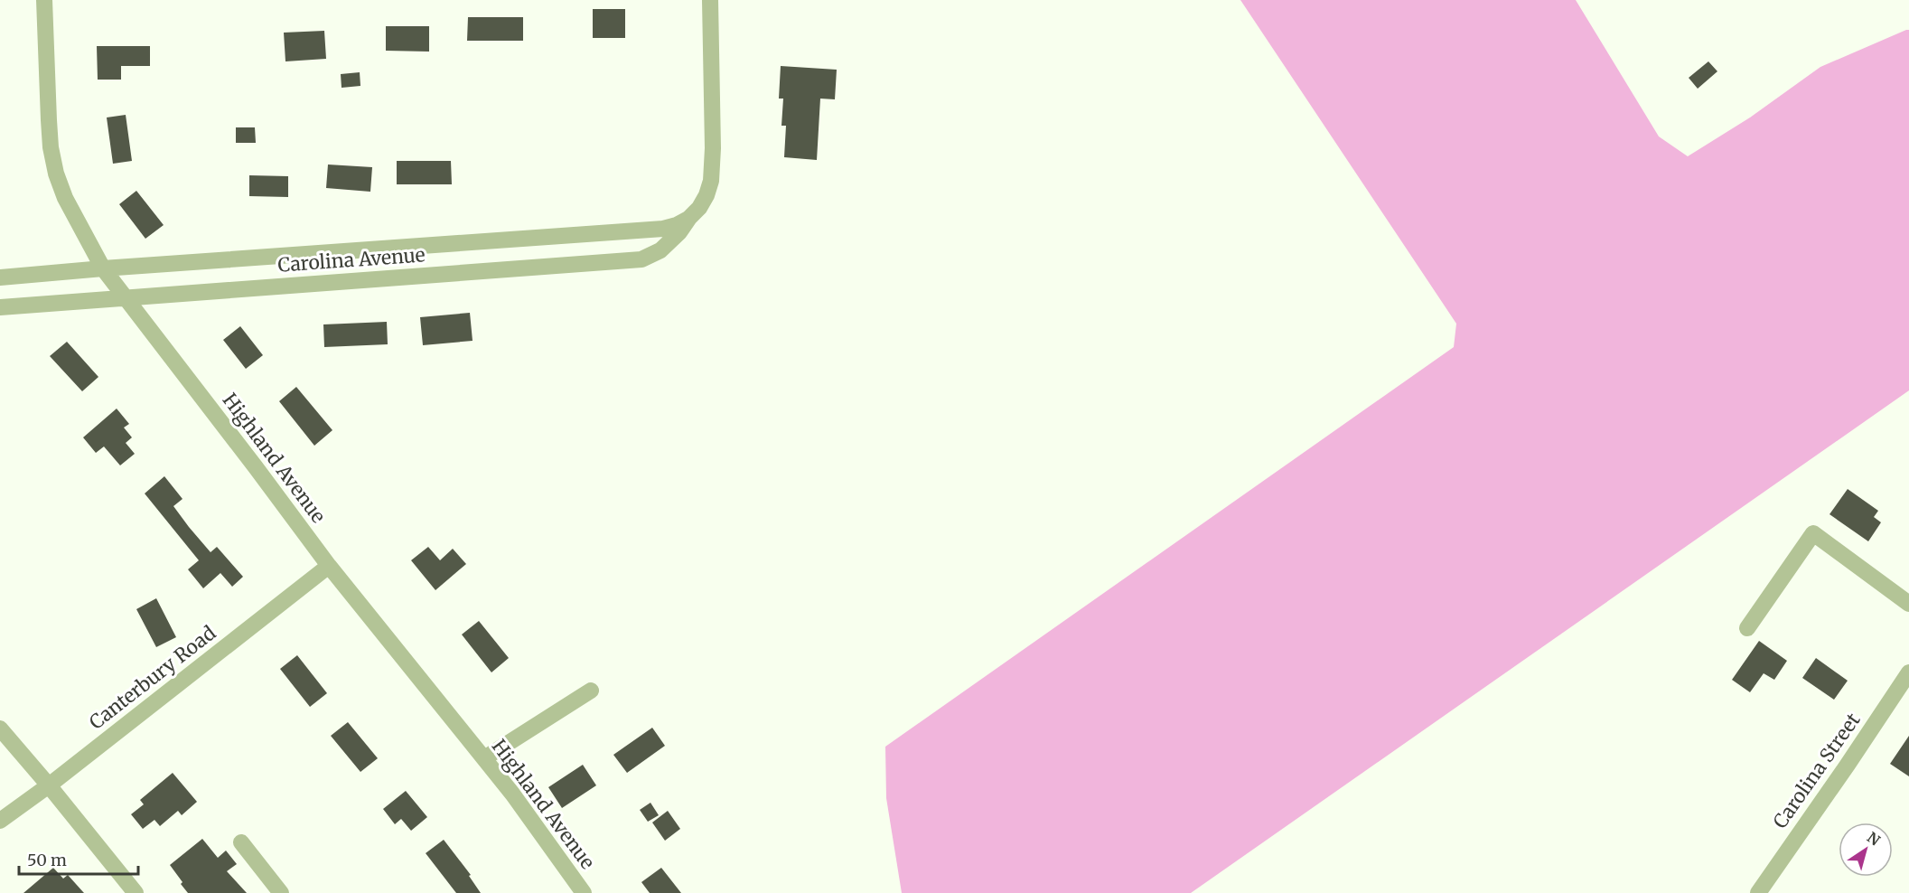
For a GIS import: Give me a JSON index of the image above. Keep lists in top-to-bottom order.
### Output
{
  "streets": {
    "street": [
      "Carolina Avenue",
      "Highland Avenue",
      "Canterbury Road",
      "Carolina Street"
    ]
  },
  "crossings": [
    ["Carolina Avenue", "Highland Avenue"],
    ["Highland Avenue", "Canterbury Road"]
  ],
  "scale_bar": "50 m",
  "north": "top right"
}
